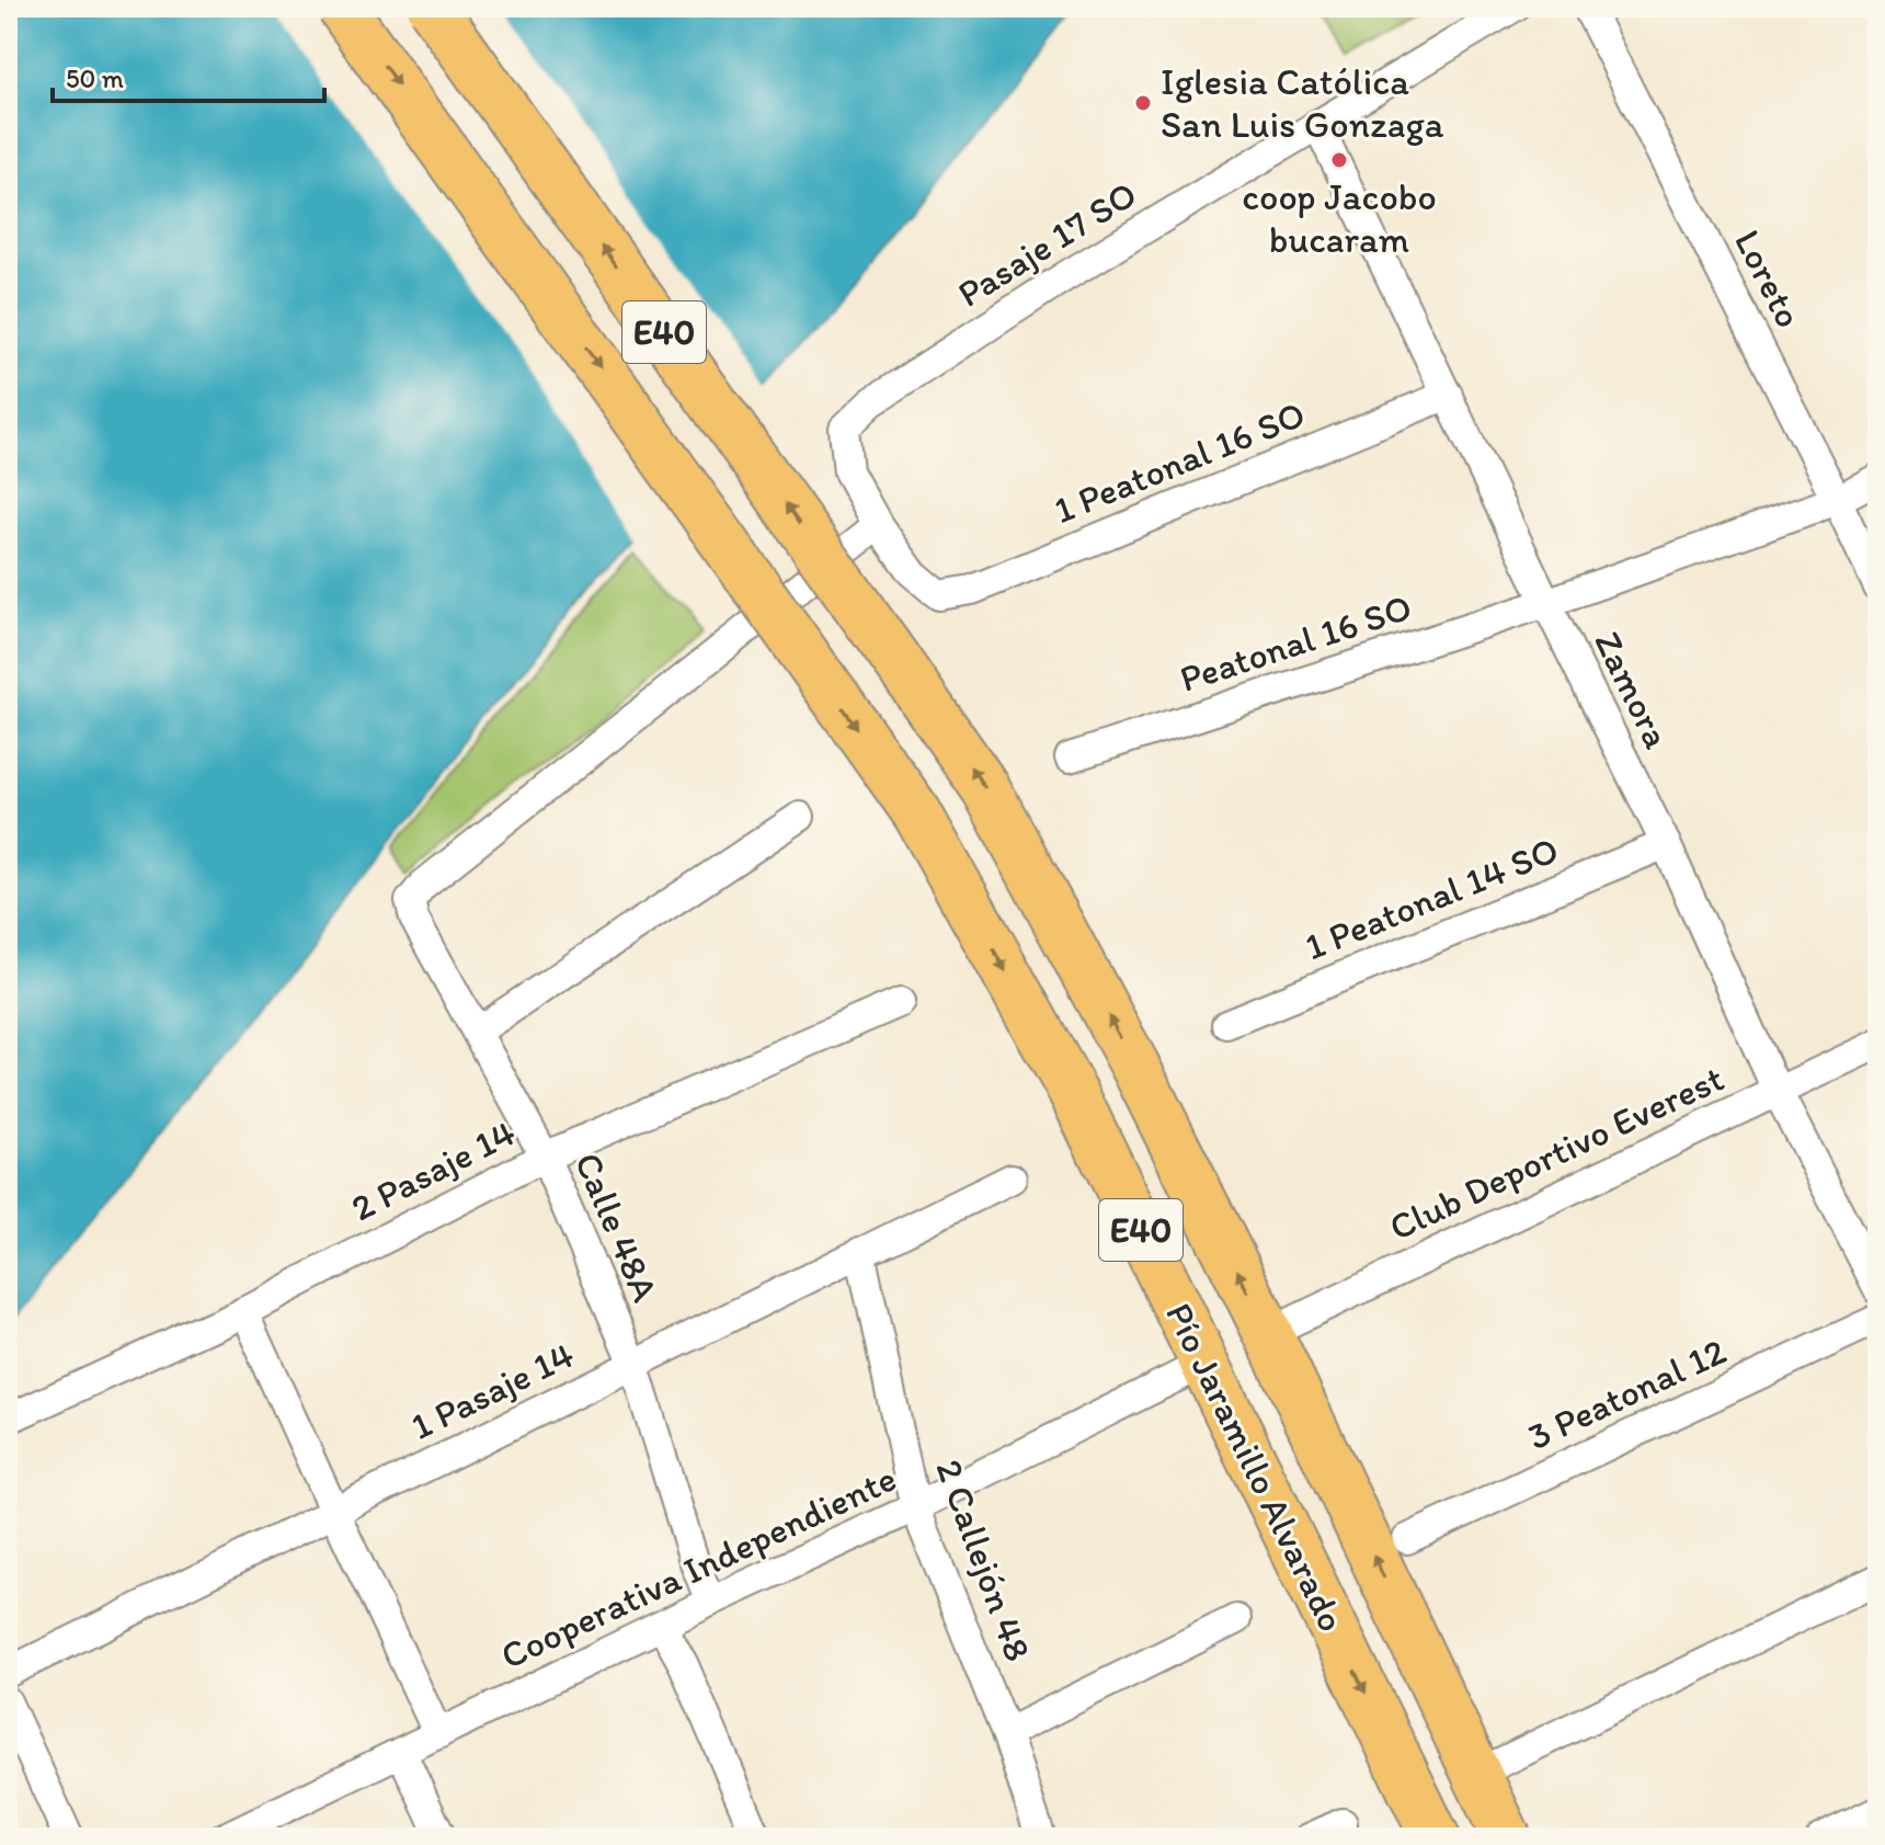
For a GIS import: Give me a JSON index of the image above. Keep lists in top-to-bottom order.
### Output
{
  "streets": {
    "highway": ["E40", "Pío Jaramillo Alvarado"],
    "street": [
      "Pasaje 17 SO",
      "Loreto",
      "1 Peatonal 16 SO",
      "Peatonal 16 SO",
      "Zamora",
      "1 Peatonal 14 SO",
      "Club Deportivo Everest",
      "2 Pasaje 14",
      "Calle 48A",
      "1 Pasaje 14",
      "3 Peatonal 12",
      "2 Callejón 48",
      "Cooperativa Independiente"
    ]
  },
  "crossings": [
    ["Pasaje 17 SO", "1 Peatonal 16 SO"],
    ["Pasaje 17 SO", "Zamora"],
    ["Pasaje 17 SO", "Calle 48A"],
    ["Loreto", "Peatonal 16 SO"],
    ["1 Peatonal 16 SO", "Zamora"],
    ["Peatonal 16 SO", "Zamora"],
    ["Zamora", "1 Peatonal 14 SO"],
    ["Zamora", "Club Deportivo Everest"],
    ["Club Deportivo Everest", "Pío Jaramillo Alvarado"],
    ["2 Pasaje 14", "Calle 48A"],
    ["Calle 48A", "1 Pasaje 14"],
    ["Calle 48A", "Cooperativa Independiente"],
    ["1 Pasaje 14", "2 Callejón 48"],
    ["Pío Jaramillo Alvarado", "Cooperativa Independiente"],
    ["2 Callejón 48", "Cooperativa Independiente"]
  ],
  "places": ["Iglesia Católica San Luis Gonzaga", "coop Jacobo bucaram"],
  "scale_bar": "50 m"
}
